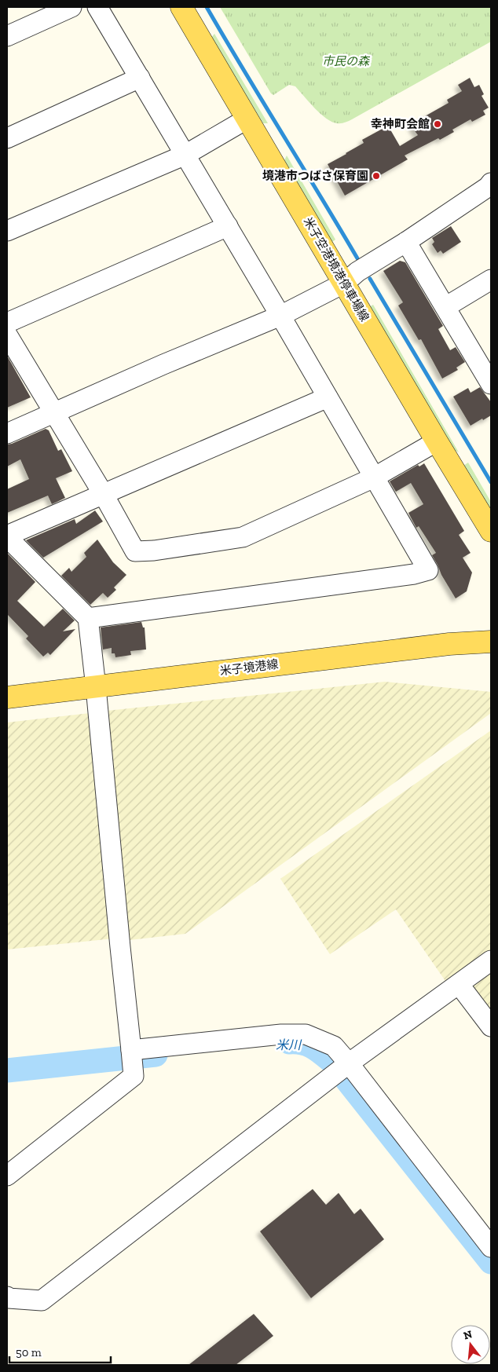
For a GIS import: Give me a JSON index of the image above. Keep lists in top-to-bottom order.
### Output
{
  "streets": {
    "main road": ["米子空港境港停車場線", "米子境港線"]
  },
  "water": ["米川"],
  "parks": ["市民の森"],
  "places": ["幸神町会館", "境港市つばさ保育園"],
  "scale_bar": "50 m",
  "north": "top"
}
